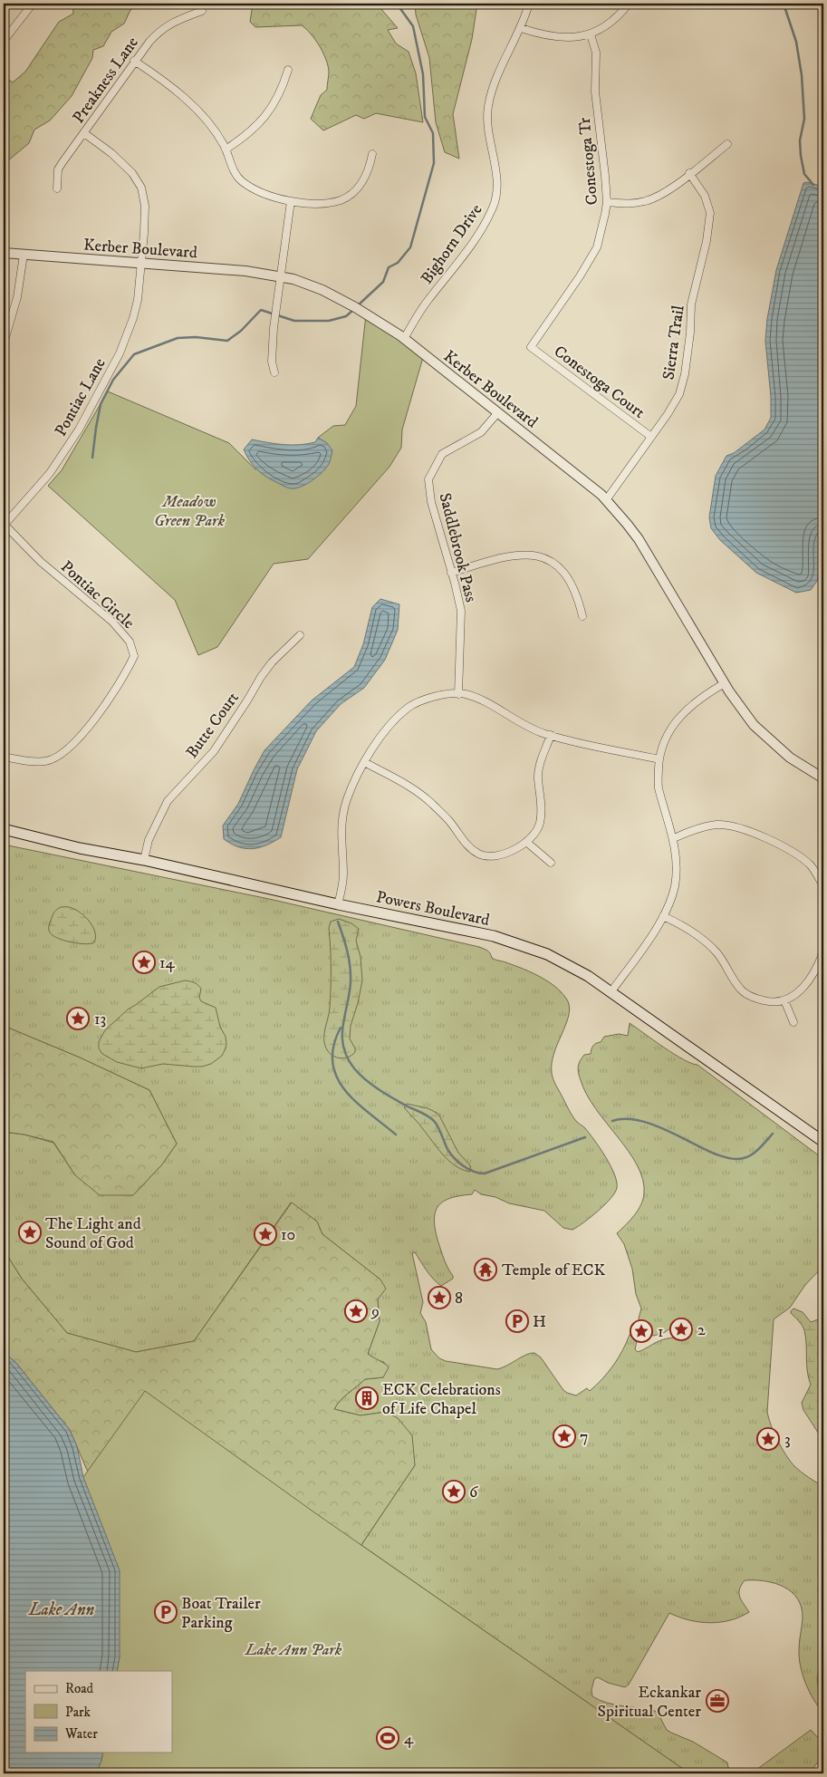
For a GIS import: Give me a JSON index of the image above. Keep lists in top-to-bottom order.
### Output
{
  "streets": {
    "main road": ["Powers Boulevard"],
    "street": [
      "Preakness Lane",
      "Conestoga Tr",
      "Bighorn Drive",
      "Kerber Boulevard",
      "Sierra Trail",
      "Conestoga Court",
      "Pontiac Lane",
      "Saddlebrook Pass",
      "Pontiac Circle",
      "Butte Court"
    ]
  },
  "crossings": [
    ["Preakness Lane", "Pontiac Lane"],
    ["Conestoga Tr", "Conestoga Court"],
    ["Bighorn Drive", "Kerber Boulevard"],
    ["Kerber Boulevard", "Sierra Trail"],
    ["Kerber Boulevard", "Pontiac Lane"],
    ["Kerber Boulevard", "Saddlebrook Pass"],
    ["Sierra Trail", "Conestoga Court"],
    ["Pontiac Lane", "Pontiac Circle"],
    ["Butte Court", "Powers Boulevard"]
  ],
  "water": ["Lake Ann"],
  "parks": ["Meadow Green Park", "Lake Ann Park"],
  "places": {
    "place": [
      "14",
      "13",
      "The Light and Sound of God",
      "10",
      "8",
      "9",
      "2",
      "1",
      "7",
      "3",
      "6"
    ],
    "temple": ["Temple of ECK"],
    "parking": ["H", "Boat Trailer Parking"],
    "building": ["ECK Celebrations of Life Chapel"],
    "office": ["Eckankar Spiritual Center"],
    "sports": ["4"]
  },
  "legend": ["Road", "Park", "Water"]
}
